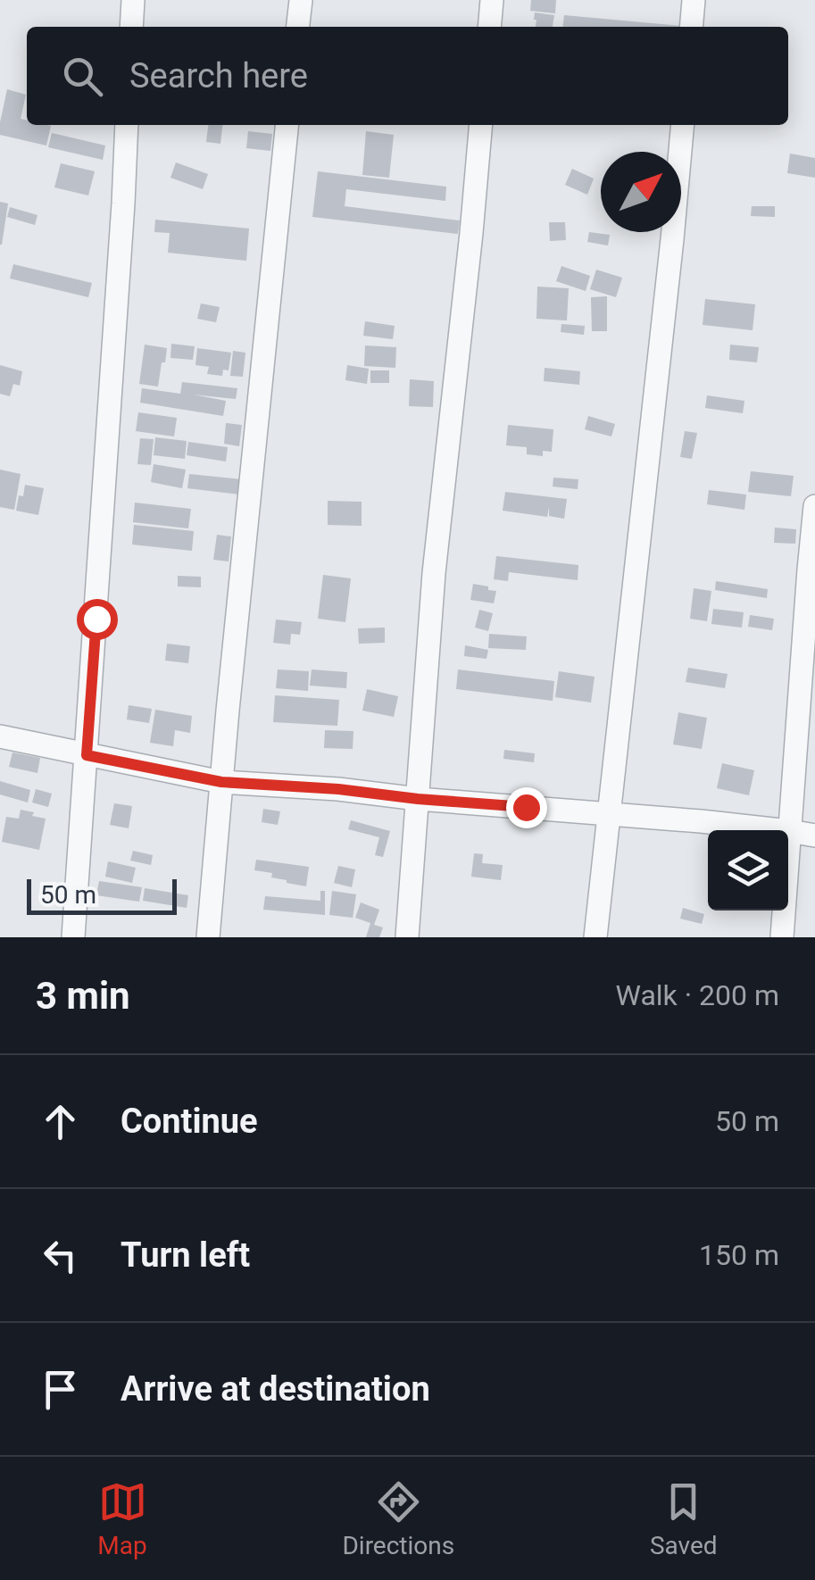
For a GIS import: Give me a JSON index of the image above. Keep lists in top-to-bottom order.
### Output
{
  "scale_bar": "50 m",
  "north": "top right",
  "page": {
    "search": "Search here",
    "scale": "50 m",
    "heading": ["3 min", "Walk · 200 m"],
    "list": [
      ["Continue", "50 m"],
      ["Turn left", "150 m"],
      "Arrive at destination"
    ],
    "nav": ["Map", "Directions", "Saved"]
  }
}
